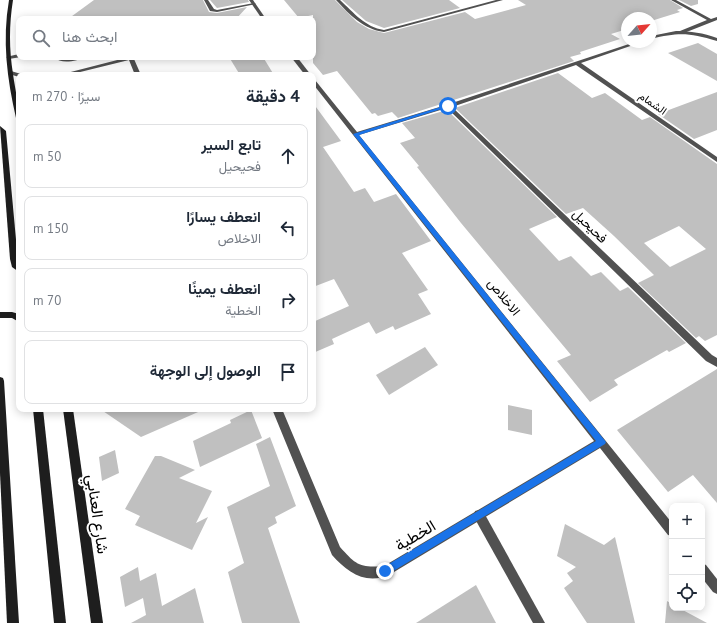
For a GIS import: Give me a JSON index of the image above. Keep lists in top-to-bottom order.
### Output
{
  "streets": {
    "street": [
      "الشمام",
      "فحيحيل",
      "الاخلاص",
      "شارع العنابي",
      "الخطية"
    ]
  },
  "crossings": [
    ["الاخلاص", "الخطية"]
  ],
  "north": "top right",
  "page": {
    "search": "ابحث هنا",
    "heading": ["4 دقيقة", "سيرًا · 270 m"],
    "list": [
      ["تابع السير", "فحيحيل", "50 m"],
      ["انعطف يسارًا", "الاخلاص", "150 m"],
      ["انعطف يمينًا", "الخطية", "70 m"],
      "الوصول إلى الوجهة"
    ],
    "map_buttons": ["+", "−"]
  }
}
